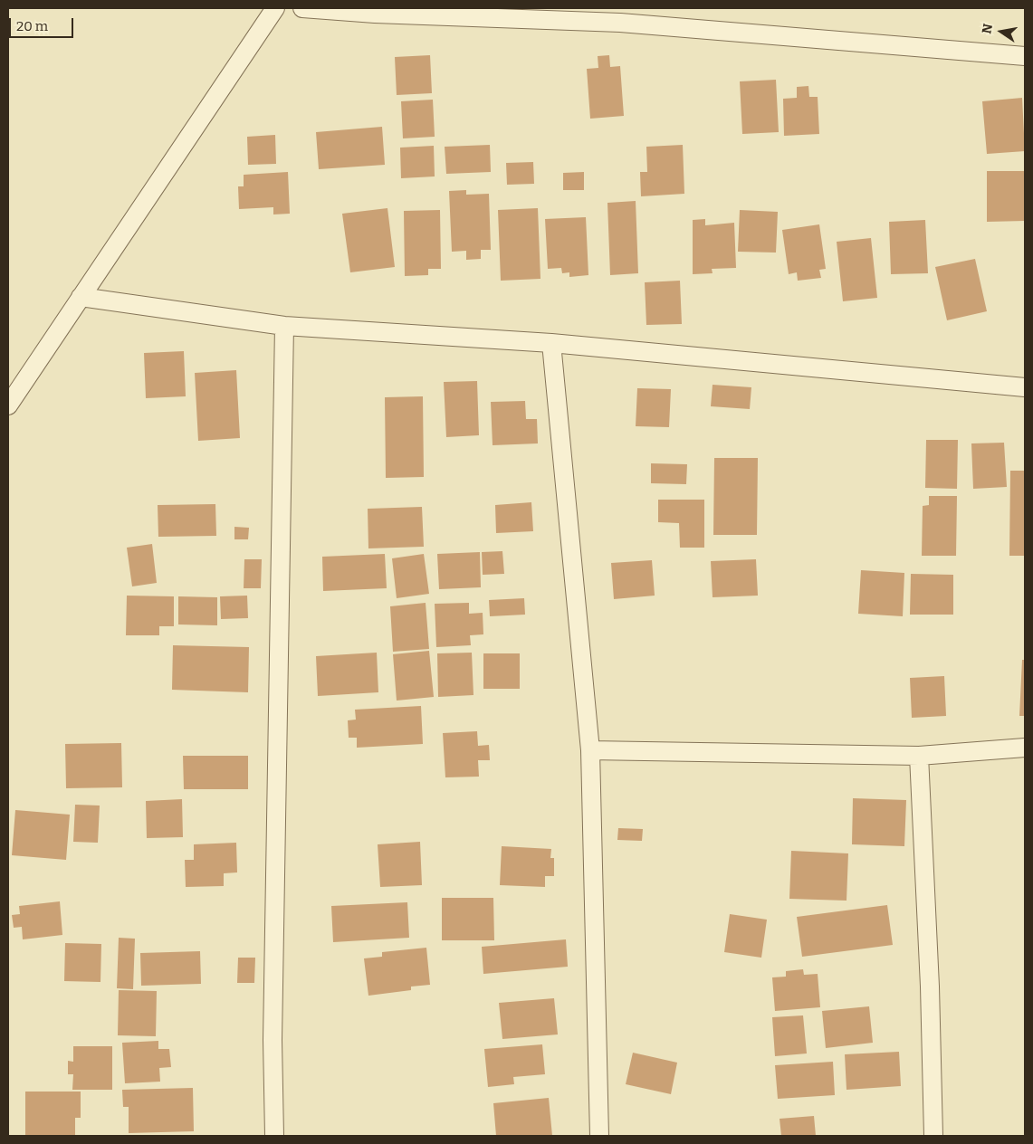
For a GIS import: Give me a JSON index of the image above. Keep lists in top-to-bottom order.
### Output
{
  "scale_bar": "20 m",
  "north": "left"
}
